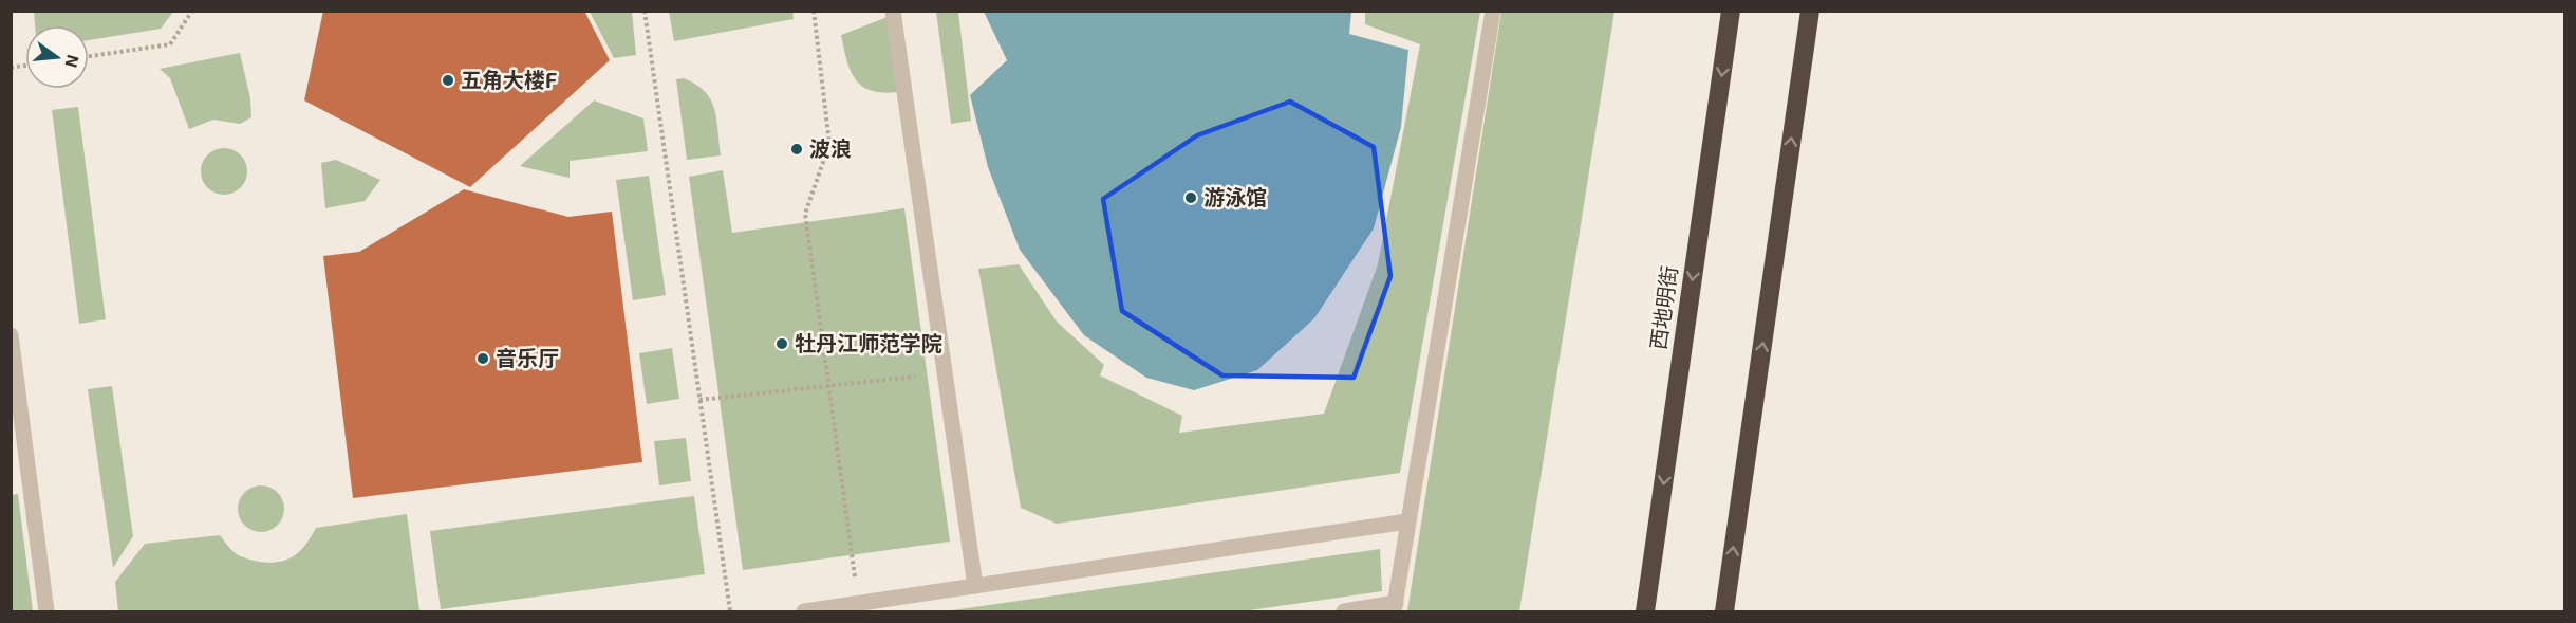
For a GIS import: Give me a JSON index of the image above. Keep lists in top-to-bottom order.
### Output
{
  "streets": {
    "highway": ["西地明街"]
  },
  "places": [
    "五角大楼F",
    "波浪",
    "游泳馆",
    "牡丹江师范学院",
    "音乐厅"
  ],
  "north": "right"
}
